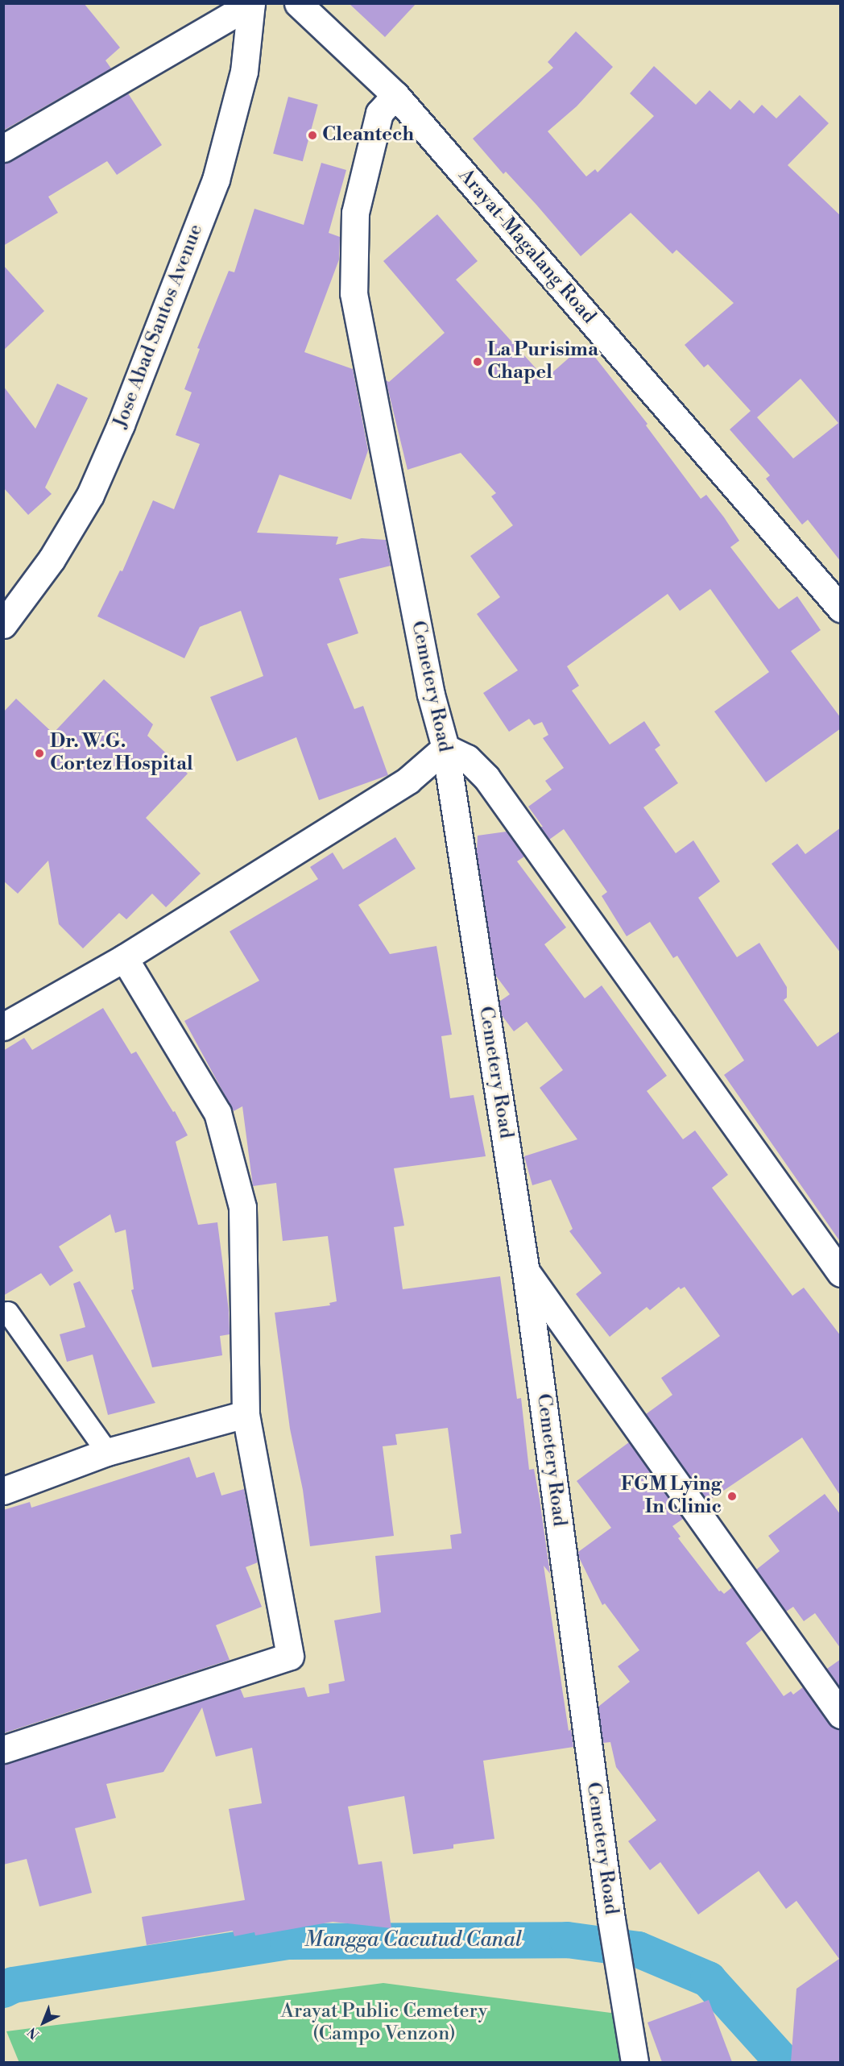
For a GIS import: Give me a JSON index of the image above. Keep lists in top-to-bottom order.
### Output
{
  "streets": {
    "main road": ["Arayat-Magalang Road", "Jose Abad Santos Avenue", "Cemetery Road"]
  },
  "crossings": [
    ["Arayat-Magalang Road", "Cemetery Road"]
  ],
  "water": ["Mangga Cacutud Canal"],
  "parks": ["Arayat Public Cemetery (Campo Venzon)"],
  "places": [
    "Cleantech",
    "La Purisima Chapel",
    "Dr. W.G. Cortez Hospital",
    "FGM Lying In Clinic"
  ],
  "north": "bottom left"
}
